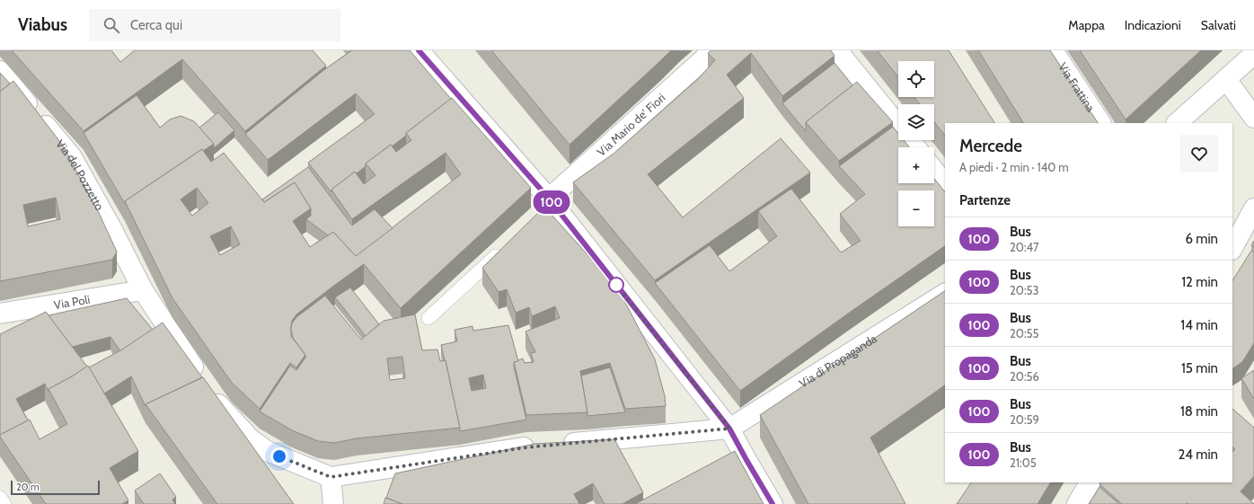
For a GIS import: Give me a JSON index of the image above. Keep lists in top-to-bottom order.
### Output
{
  "streets": {
    "street": [
      "Via Frattina",
      "Via Mario de' Fiori",
      "Via del Pozzetto",
      "Via Poli",
      "Via di Propaganda"
    ]
  },
  "crossings": [
    ["Via del Pozzetto", "Via Poli"]
  ],
  "lines": ["bus line 100"],
  "scale_bar": "20 m",
  "page": {
    "header": "Viabus",
    "search": "Cerca qui",
    "nav": ["Mappa", "Indicazioni", "Salvati"],
    "on_map": "100",
    "map_buttons": ["+", "−"],
    "heading": [
      ["Mercede", "A piedi · 2 min · 140 m"],
      "Partenze"
    ],
    "list": [
      {
        "mark": "100",
        "name": "Bus",
        "note": "20:47",
        "value": "6 min"
      },
      {
        "mark": "100",
        "name": "Bus",
        "note": "20:53",
        "value": "12 min"
      },
      {
        "mark": "100",
        "name": "Bus",
        "note": "20:55",
        "value": "14 min"
      },
      {
        "mark": "100",
        "name": "Bus",
        "note": "20:56",
        "value": "15 min"
      },
      {
        "mark": "100",
        "name": "Bus",
        "note": "20:59",
        "value": "18 min"
      },
      {
        "mark": "100",
        "name": "Bus",
        "note": "21:05",
        "value": "24 min"
      }
    ],
    "scale": "20 m"
  }
}
